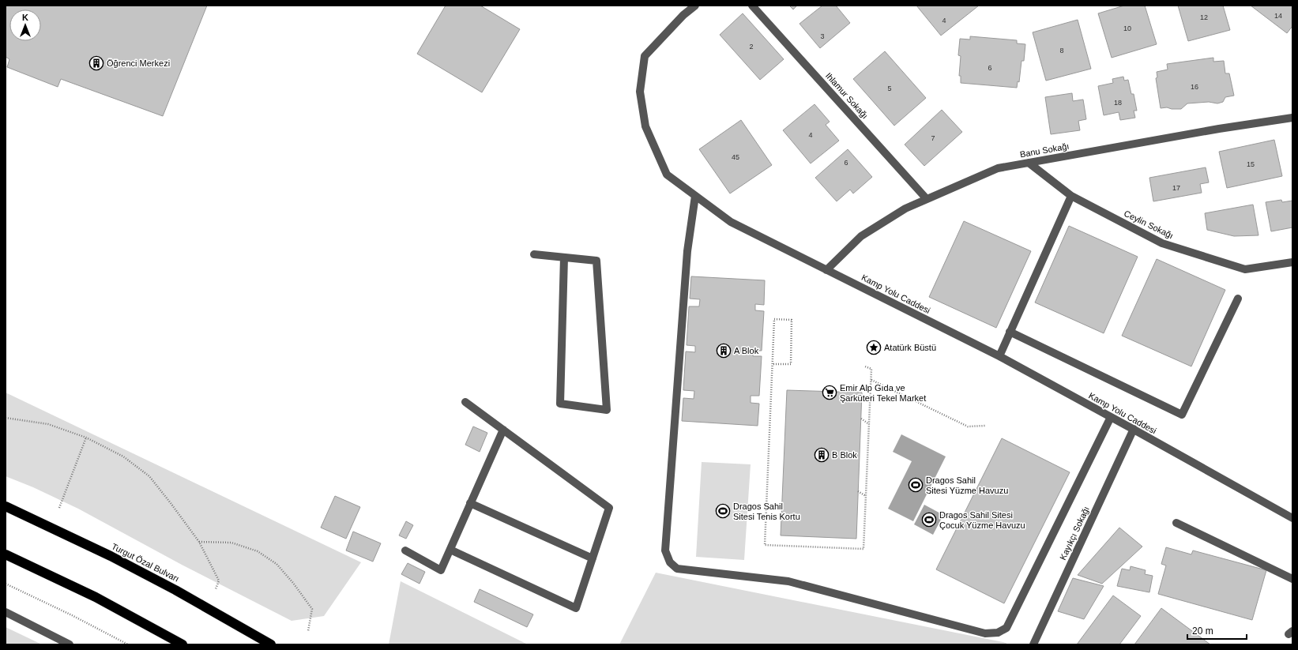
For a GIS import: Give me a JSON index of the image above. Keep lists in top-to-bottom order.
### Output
{
  "streets": {
    "highway": ["Turgut Özal Bulvarı"],
    "street": [
      "Ihlamur Sokağı",
      "Banu Sokağı",
      "Ceylin Sokağı",
      "Kamp Yolu Caddesi",
      "Kayıkçı Sokağı"
    ]
  },
  "crossings": [
    ["Ihlamur Sokağı", "Banu Sokağı"],
    ["Banu Sokağı", "Ceylin Sokağı"],
    ["Banu Sokağı", "Kamp Yolu Caddesi"],
    ["Kamp Yolu Caddesi", "Kayıkçı Sokağı"]
  ],
  "places": {
    "building": ["Öğrenci Merkezi", "A Blok", "B Blok"],
    "place": ["Atatürk Büstü"],
    "supermarket": ["Emir Alp Gıda ve Şarküteri Tekel Market"],
    "sports": ["Dragos Sahil Sitesi Yüzme Havuzu", "Dragos Sahil Sitesi Tenis Kortu", "Dragos Sahil Sitesi Çocuk Yüzme Havuzu"]
  },
  "house_numbers": [
    "14",
    "12",
    "4",
    "10",
    "3",
    "2",
    "8",
    "6",
    "16",
    "5",
    "18",
    "4",
    "7",
    "45",
    "6",
    "15",
    "17"
  ],
  "scale_bar": "20 m",
  "north": "top"
}
